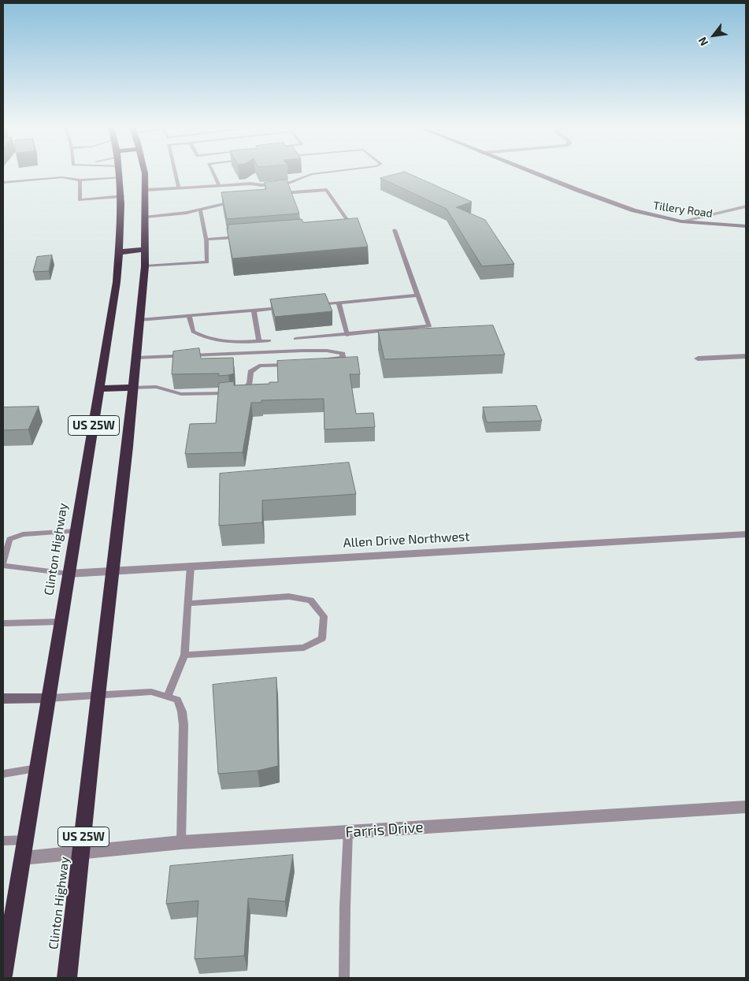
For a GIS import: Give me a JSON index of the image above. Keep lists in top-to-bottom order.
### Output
{
  "streets": {
    "highway": ["US 25W", "Clinton Highway"],
    "street": ["Tillery Road", "Allen Drive Northwest", "Farris Drive"]
  },
  "crossings": [
    ["Allen Drive Northwest", "Clinton Highway"],
    ["Clinton Highway", "Farris Drive"]
  ],
  "north": "bottom left"
}
